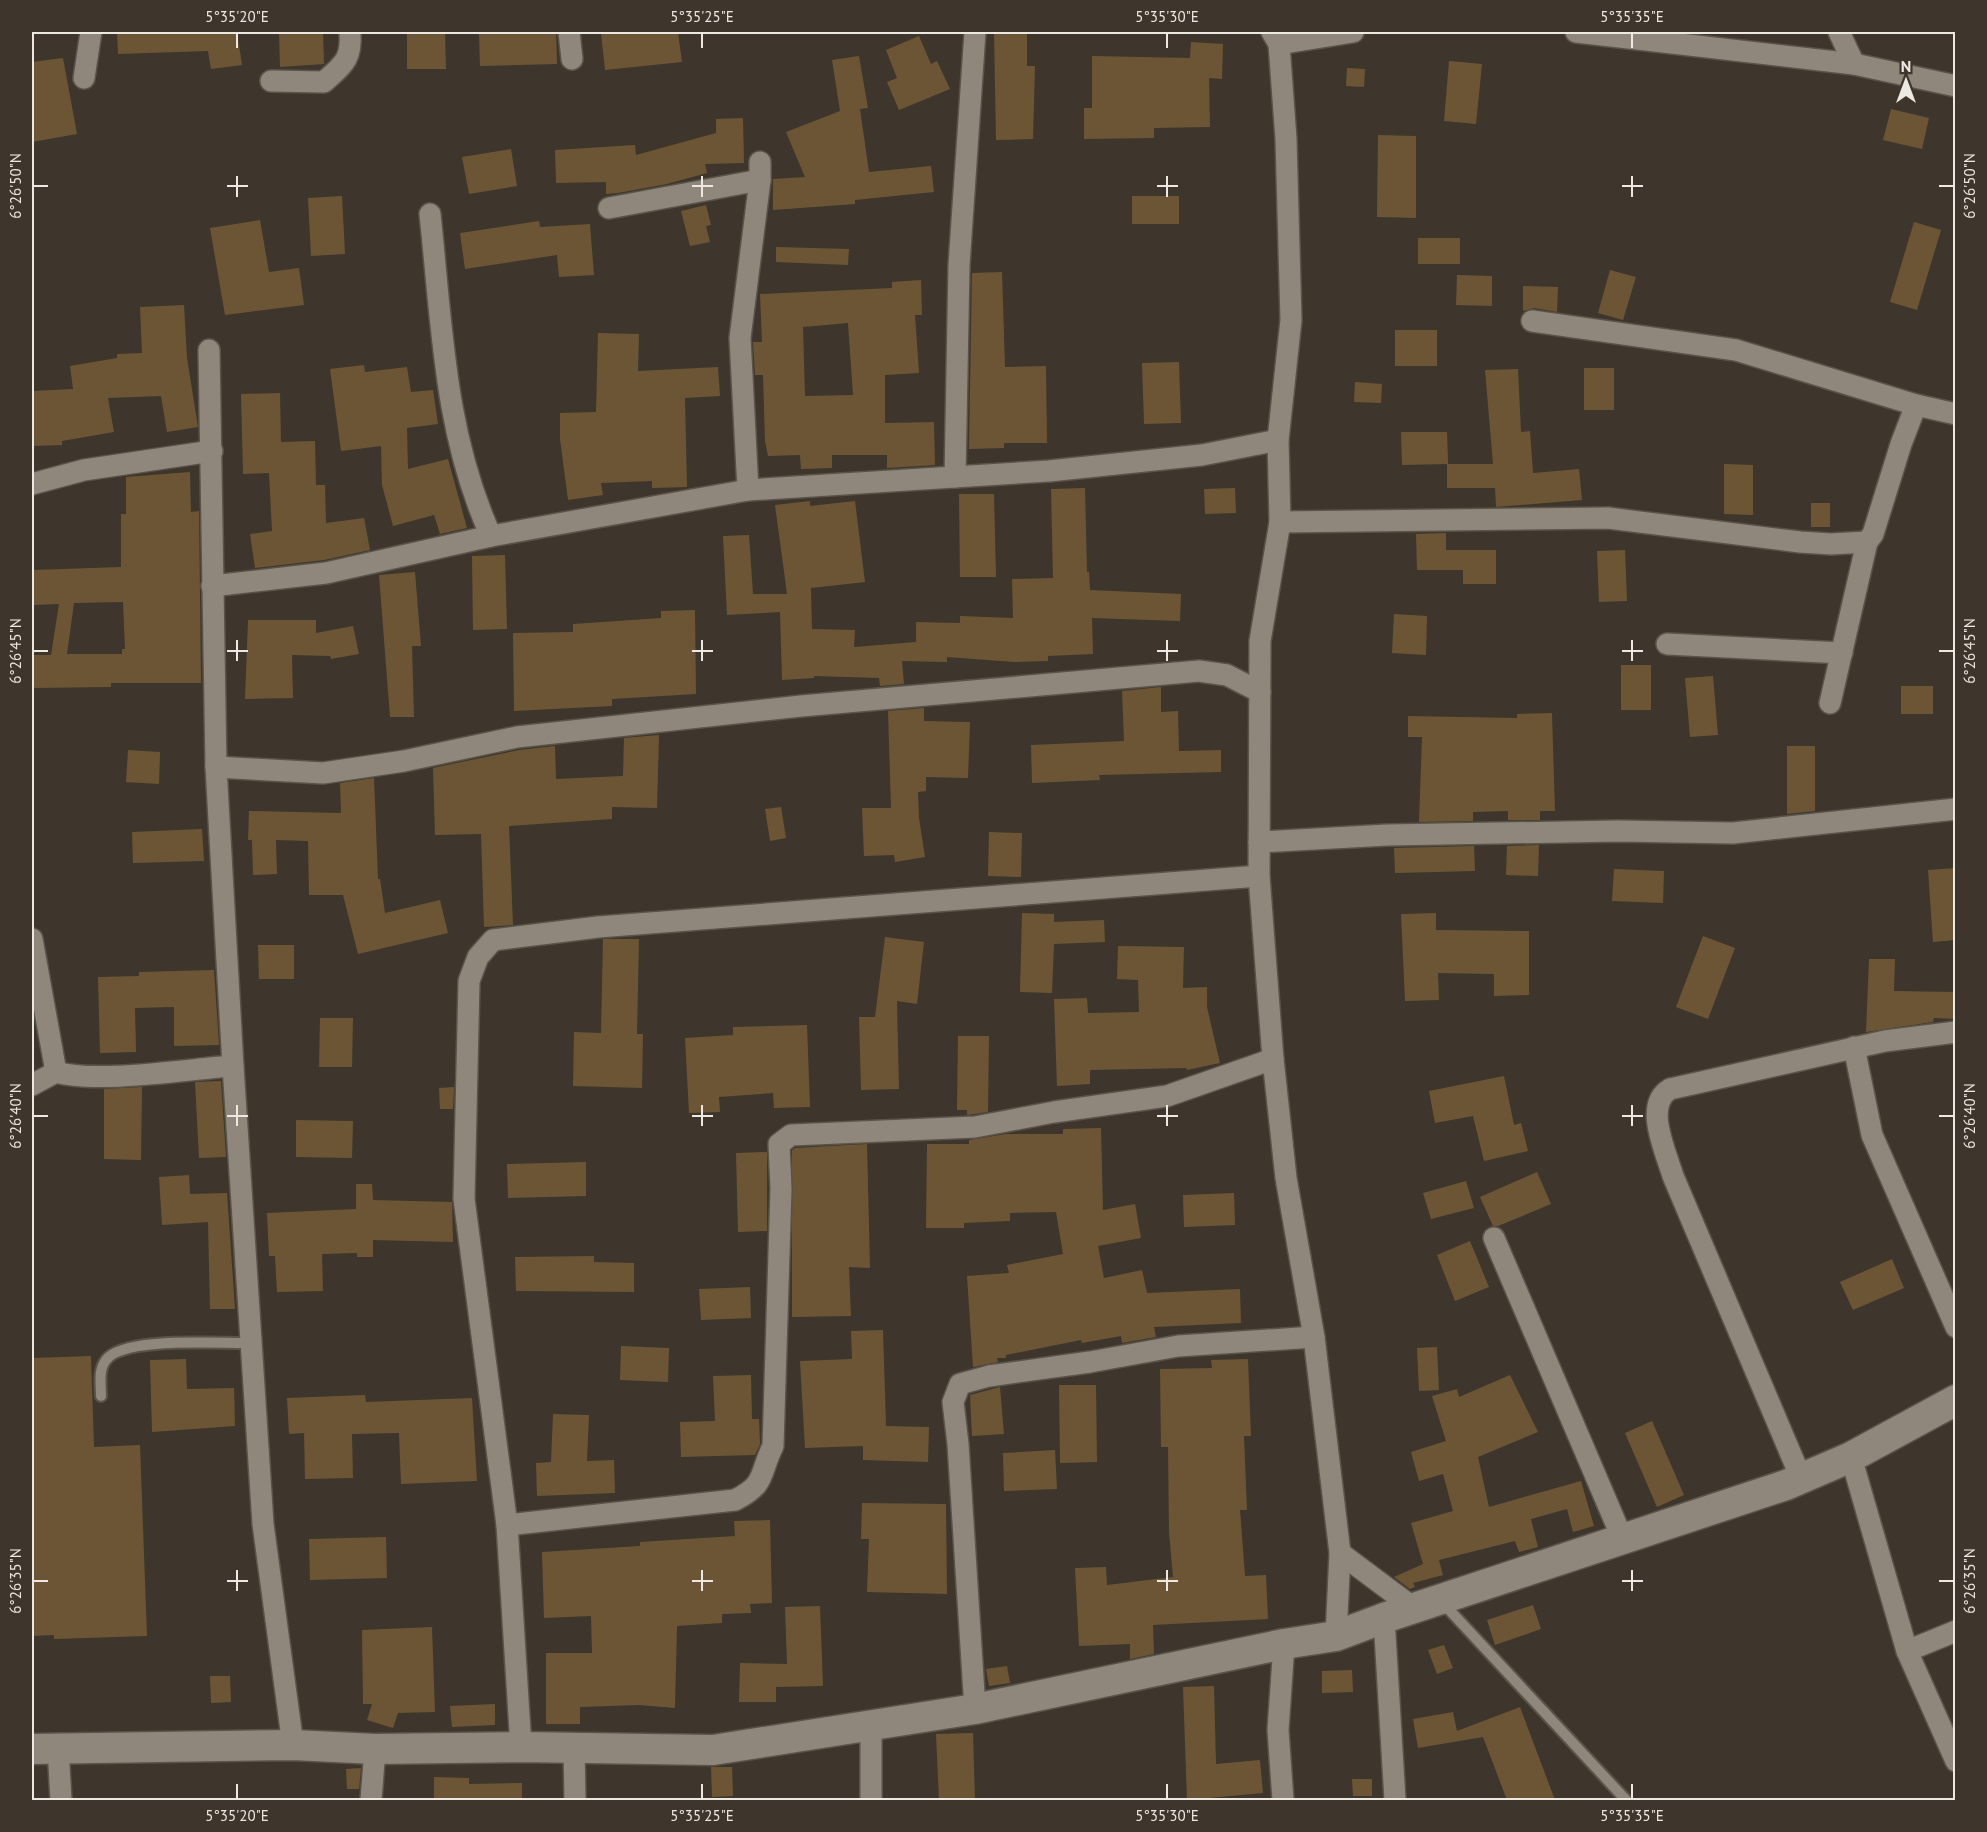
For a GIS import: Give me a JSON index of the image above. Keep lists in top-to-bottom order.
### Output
{
  "north": "top",
  "coordinates": [
    "5°35'20\"E",
    "5°35'25\"E",
    "5°35'30\"E",
    "5°35'35\"E",
    "6°26'50\"N",
    "6°26'45\"N",
    "6°26'40\"N",
    "6°26'35\"N"
  ]
}
